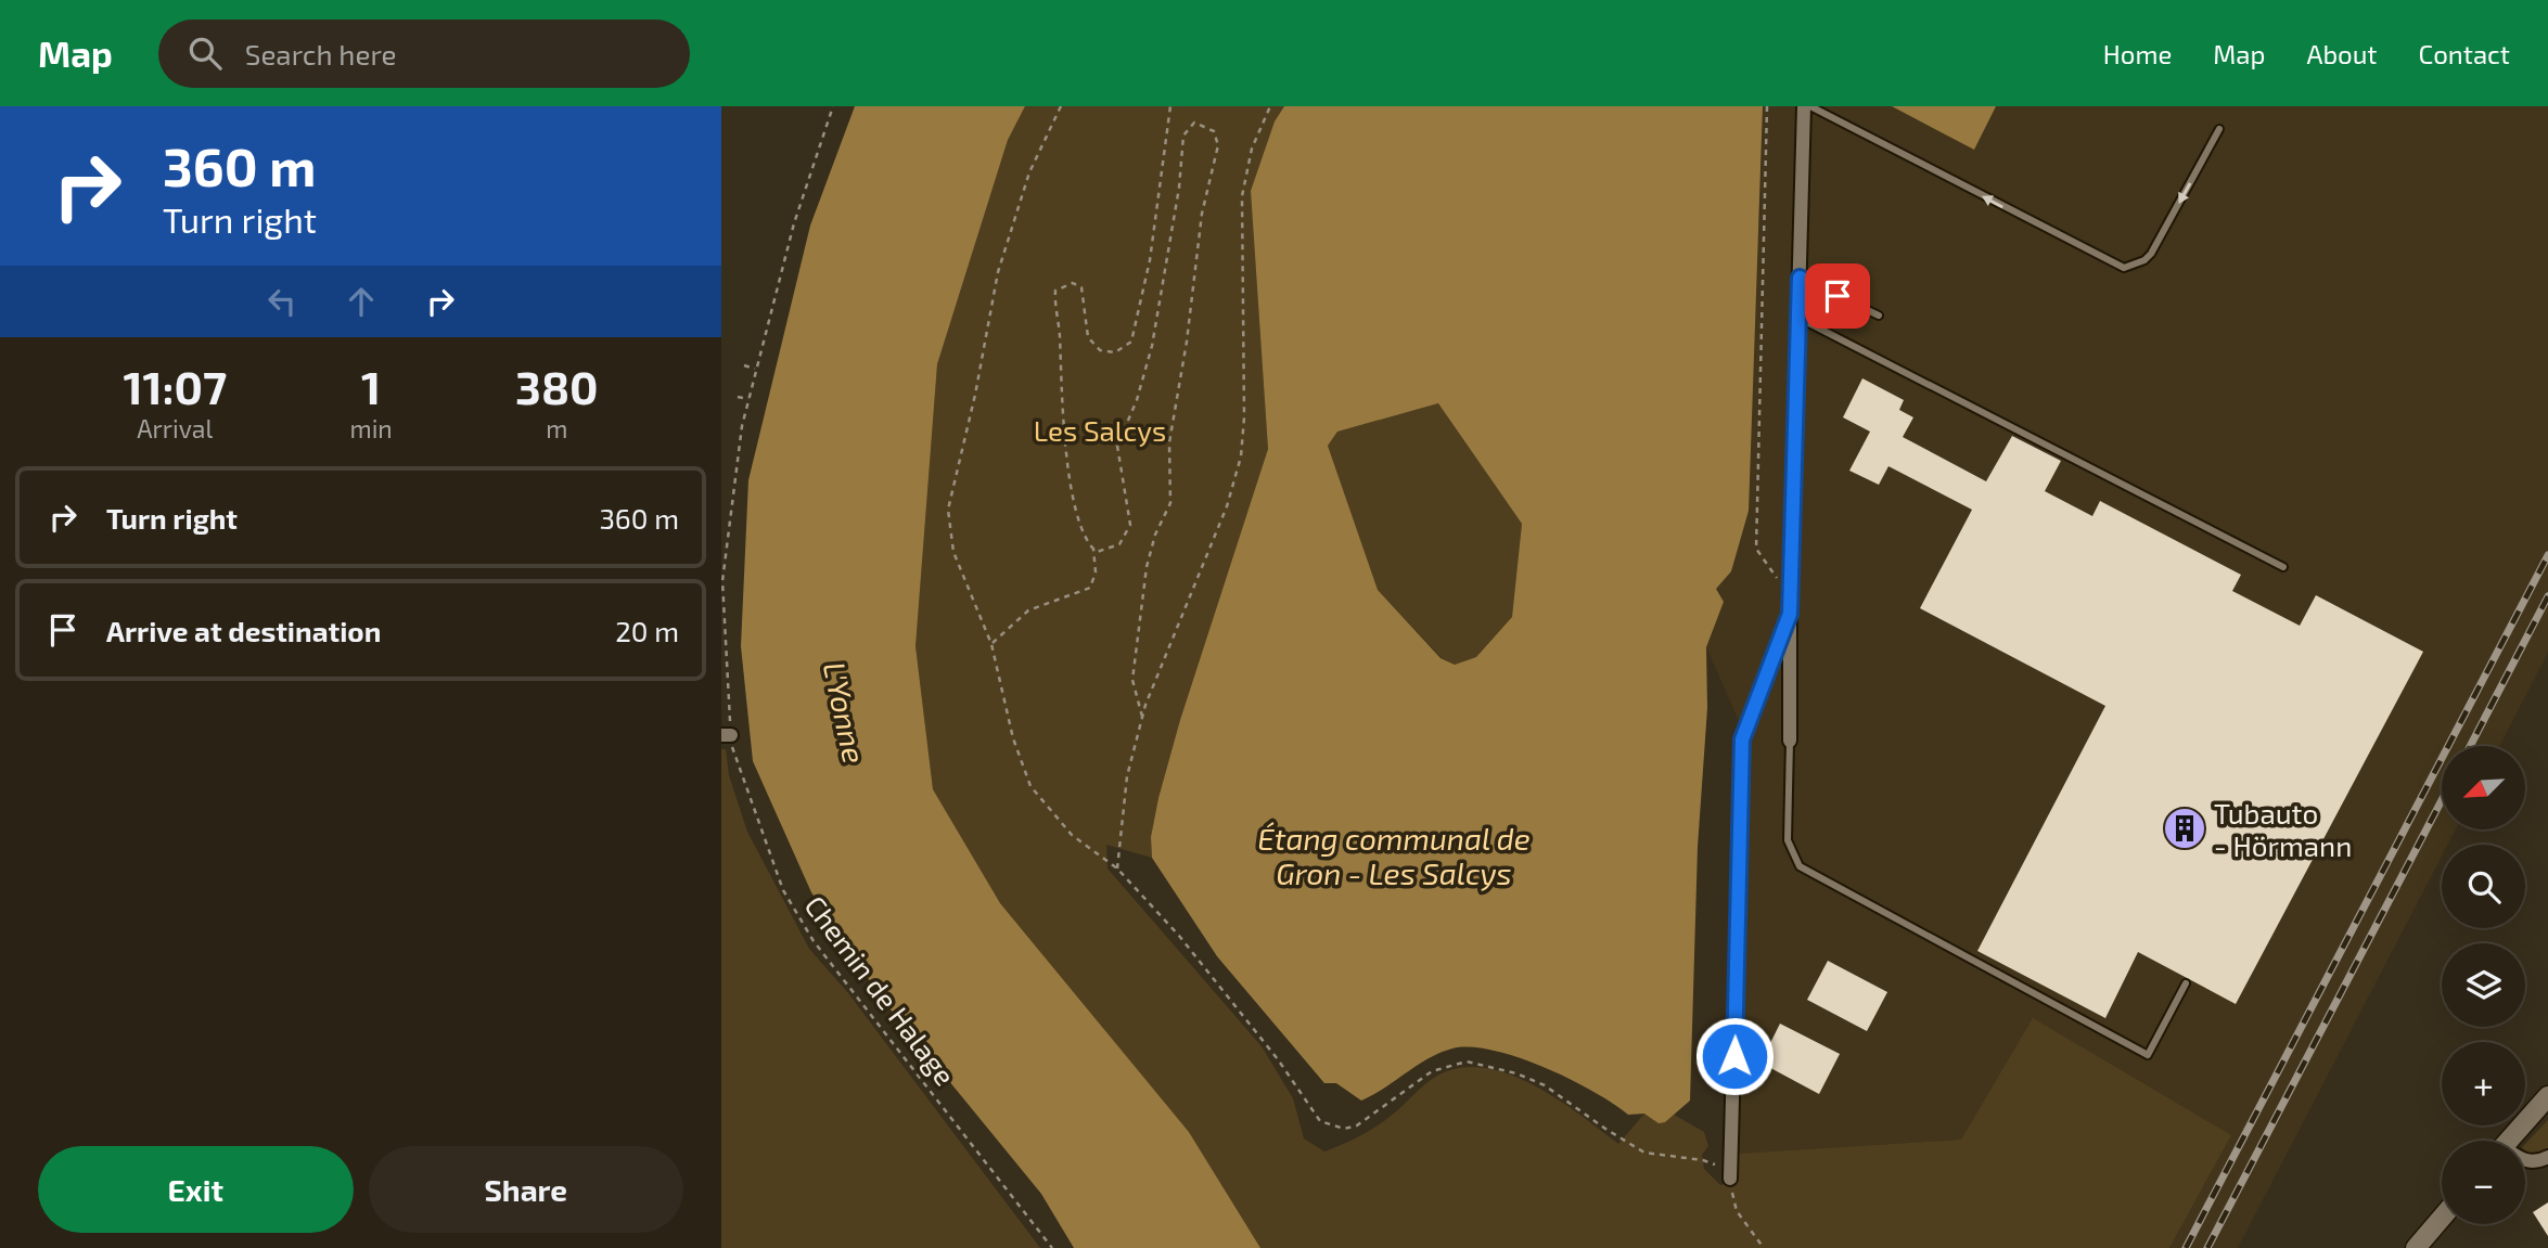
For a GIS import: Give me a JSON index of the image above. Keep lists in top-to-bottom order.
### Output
{
  "streets": {
    "path": ["Chemin de Halage"]
  },
  "water": ["L'Yonne", "Étang communal de Gron - Les Salcys"],
  "parks": ["Les Salcys"],
  "places": {
    "building": ["Tubauto - Hörmann"]
  },
  "north": "bottom left",
  "page": {
    "header": "Map",
    "search": "Search here",
    "nav": [
      "Home",
      "Map",
      "About",
      "Contact"
    ],
    "turn": ["360 m", "Turn right"],
    "eta": [
      "11:07",
      "Arrival",
      "1",
      "min",
      "380",
      "m"
    ],
    "list": [
      {
        "name": "Turn right",
        "value": "360 m"
      },
      {
        "name": "Arrive at destination",
        "value": "20 m"
      }
    ],
    "map_buttons": ["+", "−"],
    "buttons": ["Exit", "Share"]
  }
}
